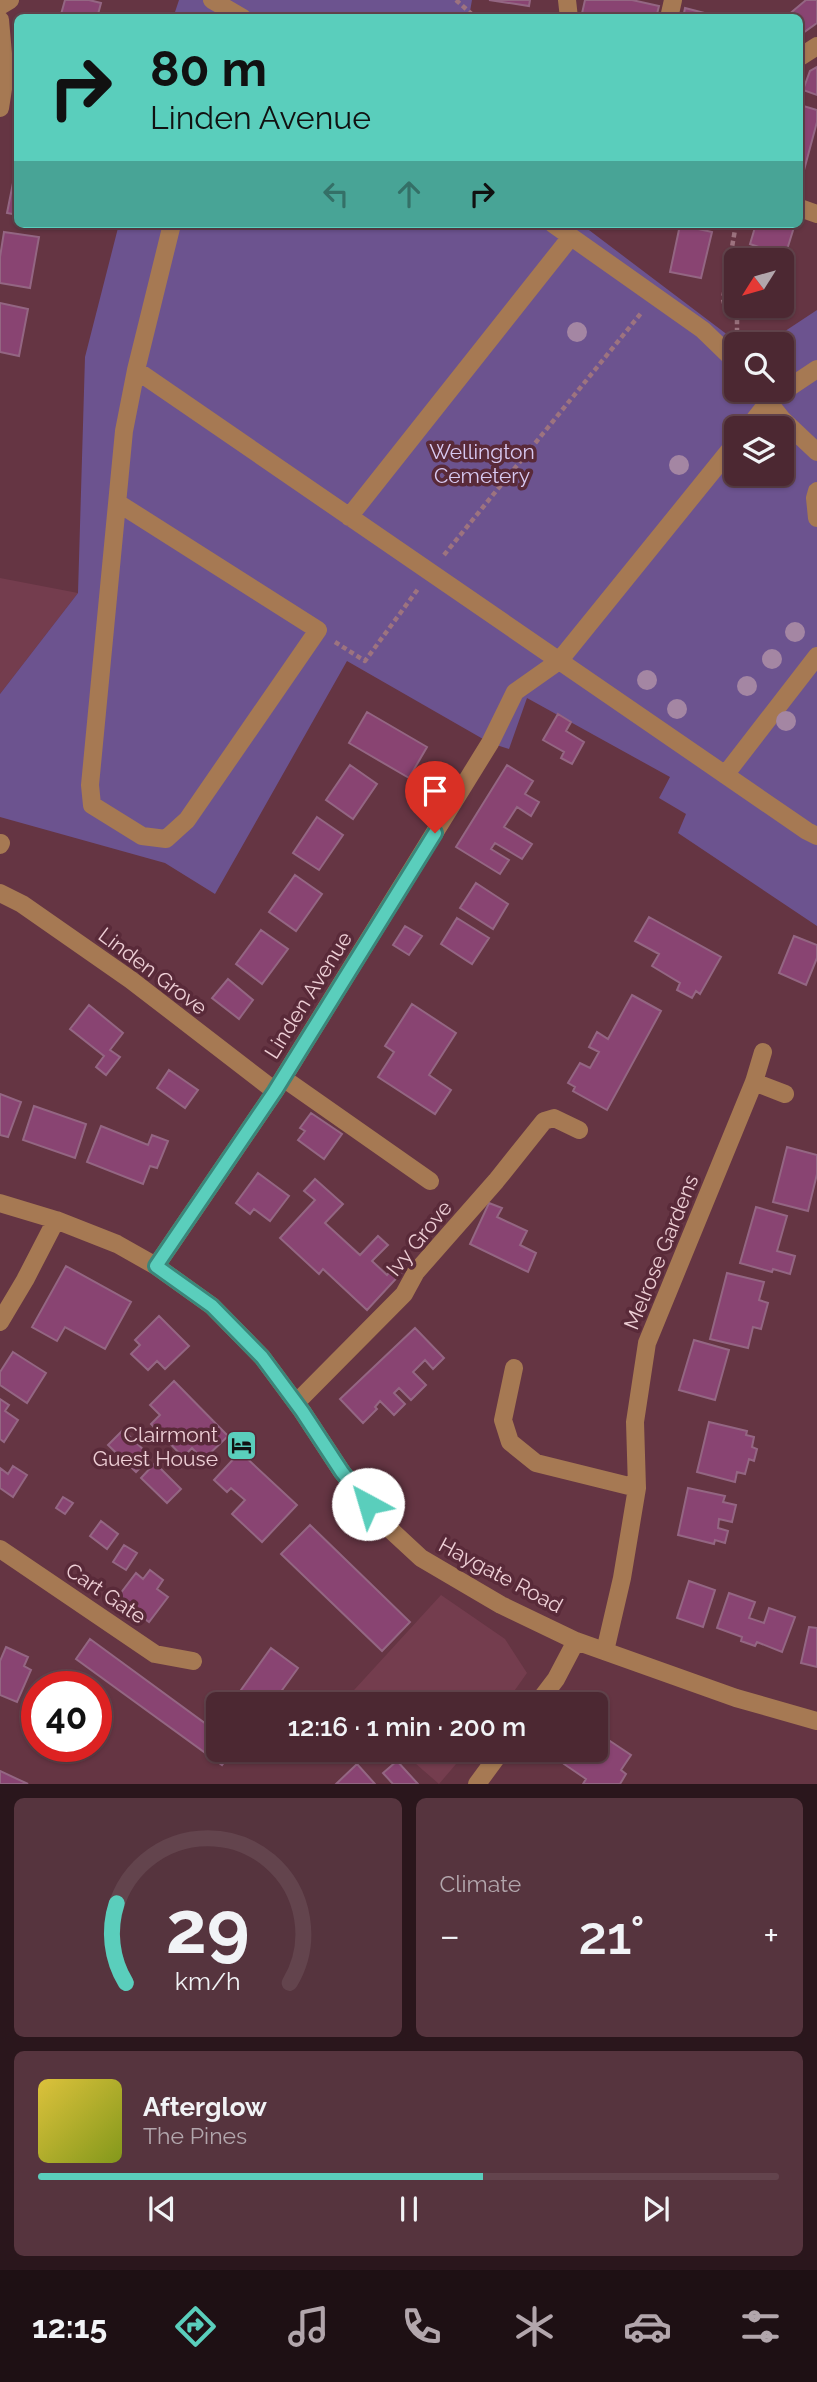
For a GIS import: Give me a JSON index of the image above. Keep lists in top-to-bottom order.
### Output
{
  "streets": {
    "street": [
      "Linden Grove",
      "Linden Avenue",
      "Ivy Grove",
      "Melrose Gardens",
      "Haygate Road",
      "Cart Gate"
    ]
  },
  "crossings": [
    ["Linden Grove", "Linden Avenue"],
    ["Linden Avenue", "Haygate Road"],
    ["Ivy Grove", "Haygate Road"],
    ["Melrose Gardens", "Haygate Road"]
  ],
  "parks": ["Wellington Cemetery"],
  "places": {
    "hotel": ["Clairmont Guest House"]
  },
  "north": "bottom left",
  "page": {
    "turn": ["80 m", "Linden Avenue"],
    "limit": "40",
    "trip": "12:16 · 1 min · 200 m",
    "tile": "Climate",
    "heat": ["−", "21°", "+"],
    "song": ["Afterglow", "The Pines"],
    "tabs": "12:15",
    "gauge": ["29", "km/h"]
  }
}
